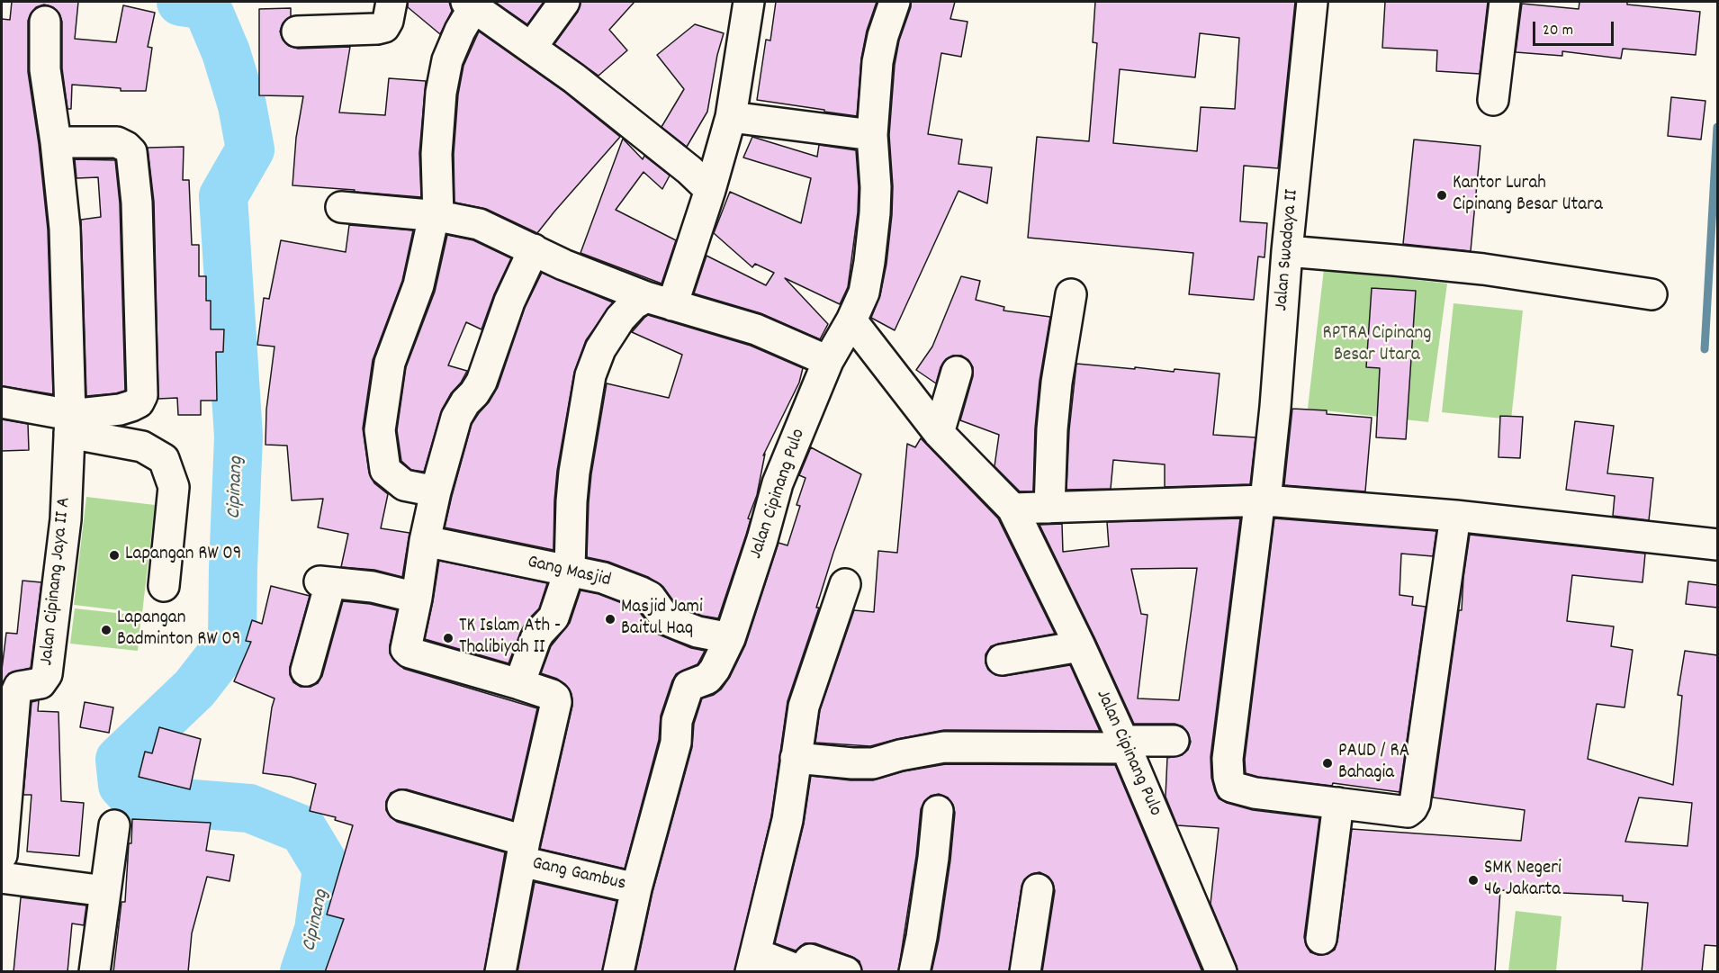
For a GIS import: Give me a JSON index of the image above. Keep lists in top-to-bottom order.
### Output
{
  "streets": {
    "street": [
      "Jalan Swadaya II",
      "Jalan Cipinang Pulo",
      "Gang Masjid",
      "Jalan Cipinang Jaya II A",
      "Gang Gambus"
    ]
  },
  "crossings": [
    ["Jalan Cipinang Pulo", "Gang Masjid"],
    ["Jalan Cipinang Pulo", "Gang Gambus"]
  ],
  "water": ["Cipinang"],
  "parks": ["RPTRA Cipinang Besar Utara"],
  "places": [
    "Kantor Lurah Cipinang Besar Utara",
    "Lapangan RW 09",
    "Masjid Jami Baitul Haq",
    "Lapangan Badminton RW 09",
    "TK Islam Ath - Thalibiyah II",
    "PAUD / RA Bahagia",
    "SMK Negeri 46 Jakarta"
  ],
  "scale_bar": "20 m"
}
